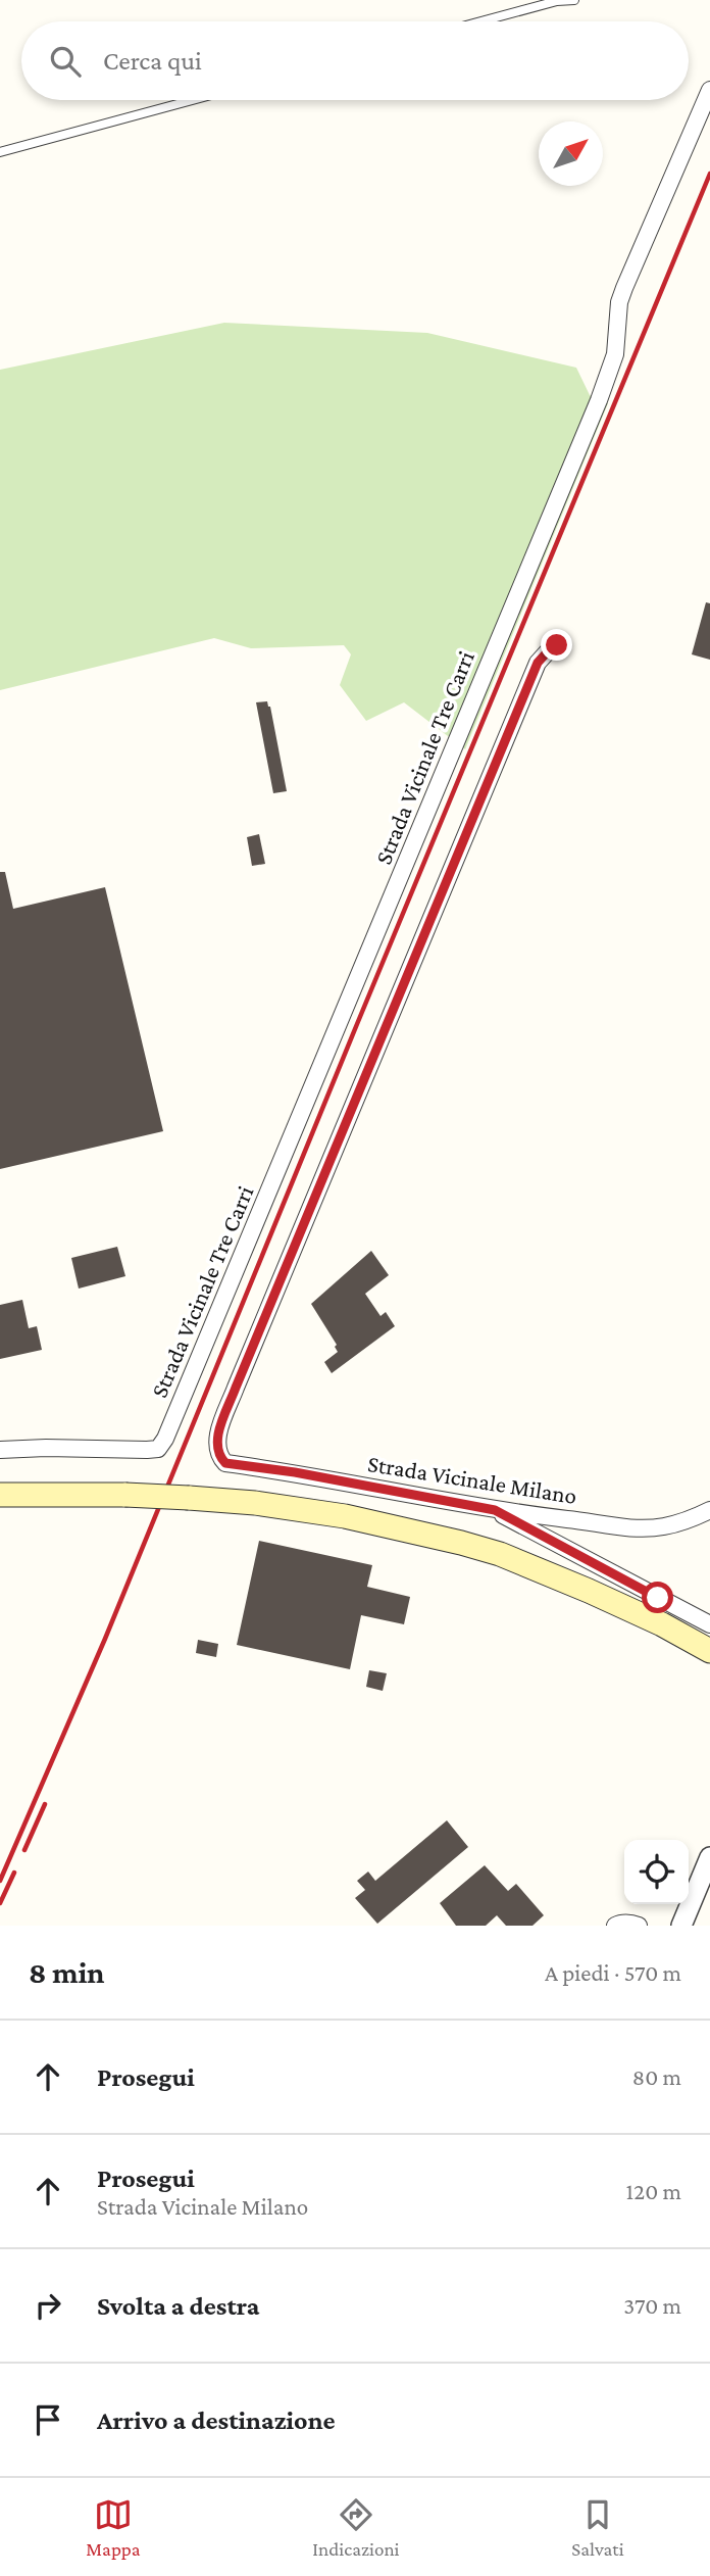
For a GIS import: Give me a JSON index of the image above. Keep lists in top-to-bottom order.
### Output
{
  "streets": {
    "street": ["Strada Vicinale Tre Carri", "Strada Vicinale Milano"]
  },
  "north": "top right",
  "page": {
    "search": "Cerca qui",
    "heading": ["8 min", "A piedi · 570 m"],
    "list": [
      ["Prosegui", "80 m"],
      ["Prosegui", "Strada Vicinale Milano", "120 m"],
      ["Svolta a destra", "370 m"],
      "Arrivo a destinazione"
    ],
    "nav": ["Mappa", "Indicazioni", "Salvati"]
  }
}
